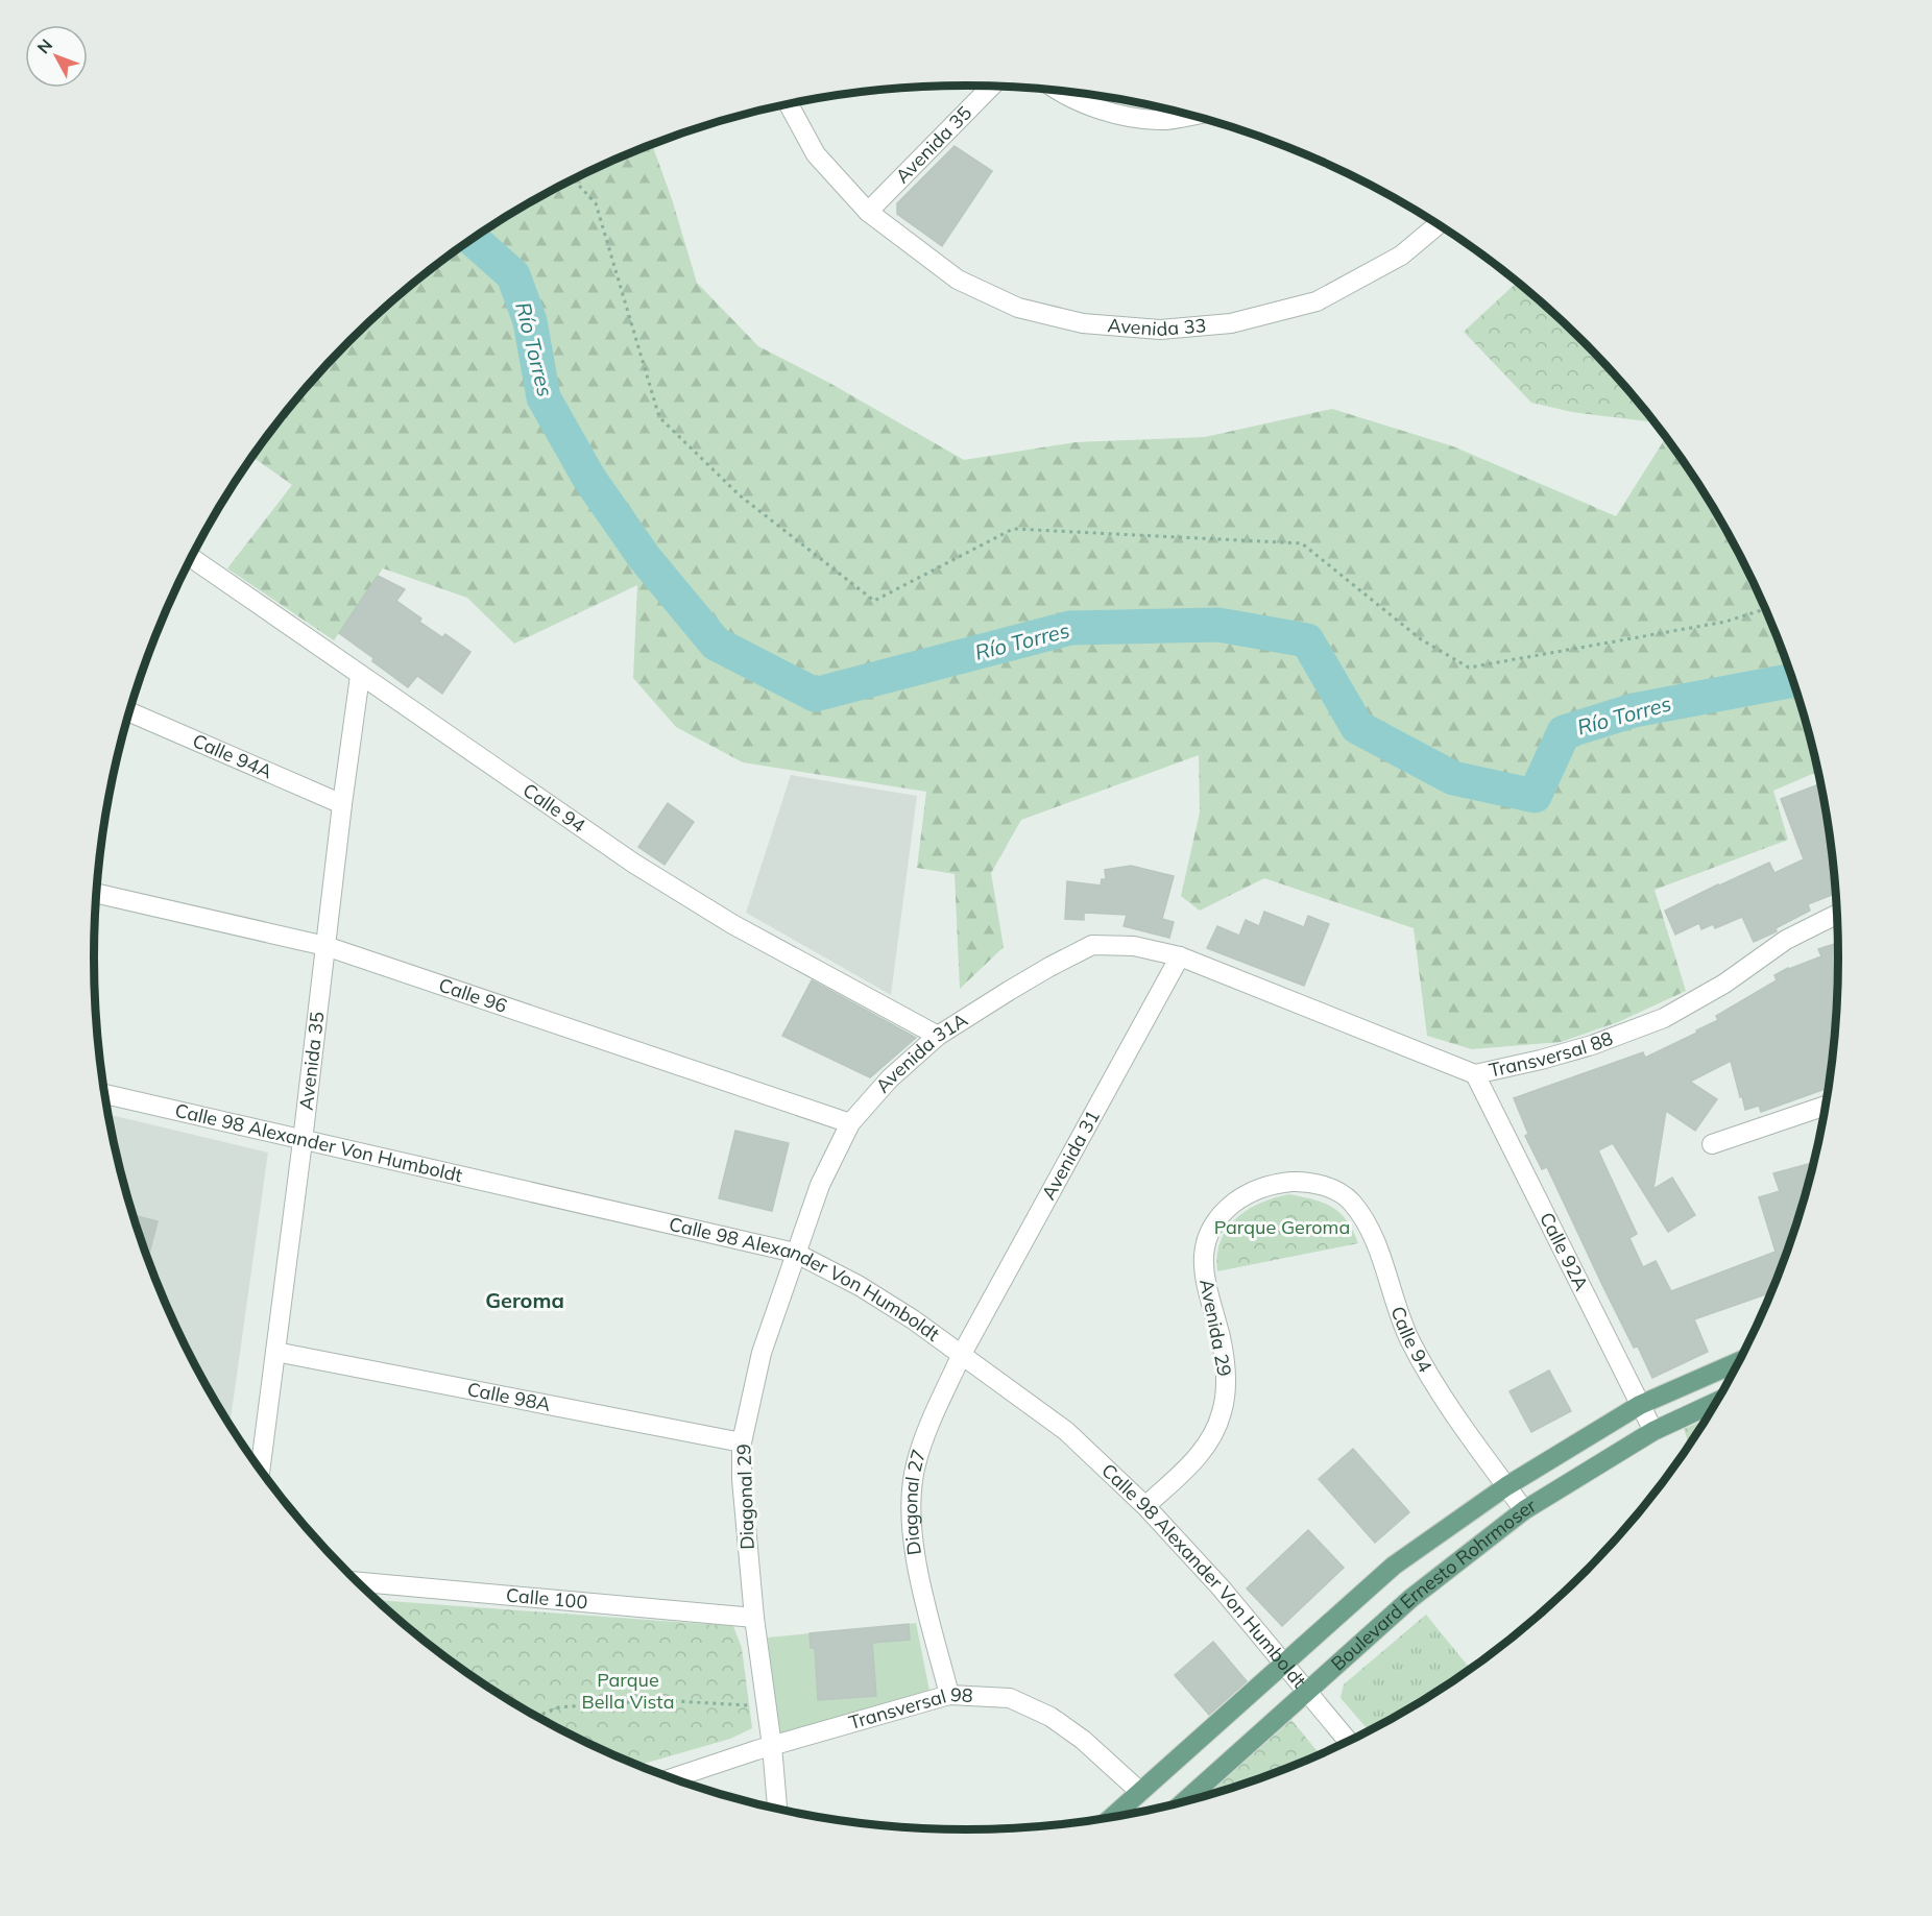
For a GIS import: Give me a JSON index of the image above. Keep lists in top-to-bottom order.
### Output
{
  "streets": {
    "main road": ["Boulevard Ernesto Rohrmoser"],
    "street": [
      "Avenida 35",
      "Avenida 33",
      "Calle 94A",
      "Calle 94",
      "Calle 96",
      "Transversal 88",
      "Avenida 31A",
      "Calle 98 Alexander Von Humboldt",
      "Avenida 31",
      "Calle 92A",
      "Avenida 29",
      "Calle 98A",
      "Diagonal 29",
      "Diagonal 27",
      "Calle 100",
      "Transversal 98"
    ]
  },
  "crossings": [
    ["Avenida 35", "Avenida 33"],
    ["Avenida 35", "Calle 94A"],
    ["Avenida 35", "Calle 94"],
    ["Avenida 35", "Calle 96"],
    ["Avenida 35", "Calle 98 Alexander Von Humboldt"],
    ["Avenida 35", "Calle 98A"],
    ["Calle 94", "Avenida 31A"],
    ["Calle 94", "Avenida 29"],
    ["Calle 94", "Boulevard Ernesto Rohrmoser"],
    ["Calle 96", "Avenida 31A"],
    ["Transversal 88", "Avenida 31A"],
    ["Transversal 88", "Avenida 31"],
    ["Transversal 88", "Calle 92A"],
    ["Avenida 31A", "Calle 98 Alexander Von Humboldt"],
    ["Avenida 31A", "Diagonal 29"],
    ["Calle 98 Alexander Von Humboldt", "Avenida 31"],
    ["Calle 98 Alexander Von Humboldt", "Avenida 29"],
    ["Calle 98 Alexander Von Humboldt", "Diagonal 29"],
    ["Calle 98 Alexander Von Humboldt", "Diagonal 27"],
    ["Calle 98 Alexander Von Humboldt", "Boulevard Ernesto Rohrmoser"],
    ["Avenida 31", "Diagonal 27"],
    ["Calle 92A", "Boulevard Ernesto Rohrmoser"],
    ["Calle 98A", "Diagonal 29"],
    ["Diagonal 29", "Calle 100"],
    ["Diagonal 29", "Transversal 98"],
    ["Diagonal 27", "Transversal 98"]
  ],
  "districts": ["Geroma"],
  "water": ["Río Torres"],
  "parks": ["Parque Geroma", "Parque Bella Vista"],
  "north": "top left"
}
